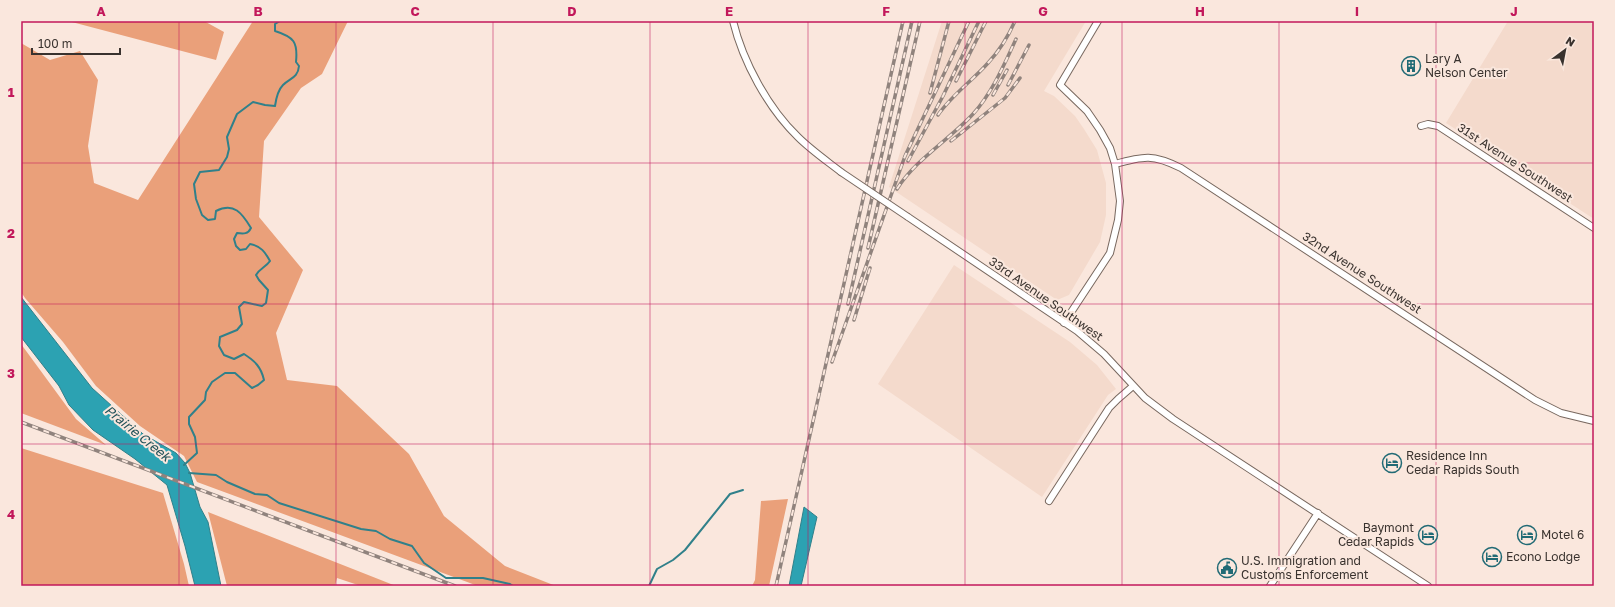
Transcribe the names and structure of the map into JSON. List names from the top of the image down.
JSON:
{
  "streets": {
    "street": ["31st Avenue Southwest", "32nd Avenue Southwest", "33rd Avenue Southwest"]
  },
  "water": ["Prairie Creek"],
  "places": {
    "building": ["Lary A Nelson Center"],
    "hotel": [
      "Residence Inn Cedar Rapids South",
      "Baymont Cedar Rapids",
      "Motel 6",
      "Econo Lodge"
    ],
    "public building": ["U.S. Immigration and Customs Enforcement"]
  },
  "scale_bar": "100 m",
  "north": "top right",
  "grid": {
    "columns": [
      "A",
      "B",
      "C",
      "D",
      "E",
      "F",
      "G",
      "H",
      "I",
      "J"
    ],
    "rows": [
      "1",
      "2",
      "3",
      "4"
    ]
  }
}
